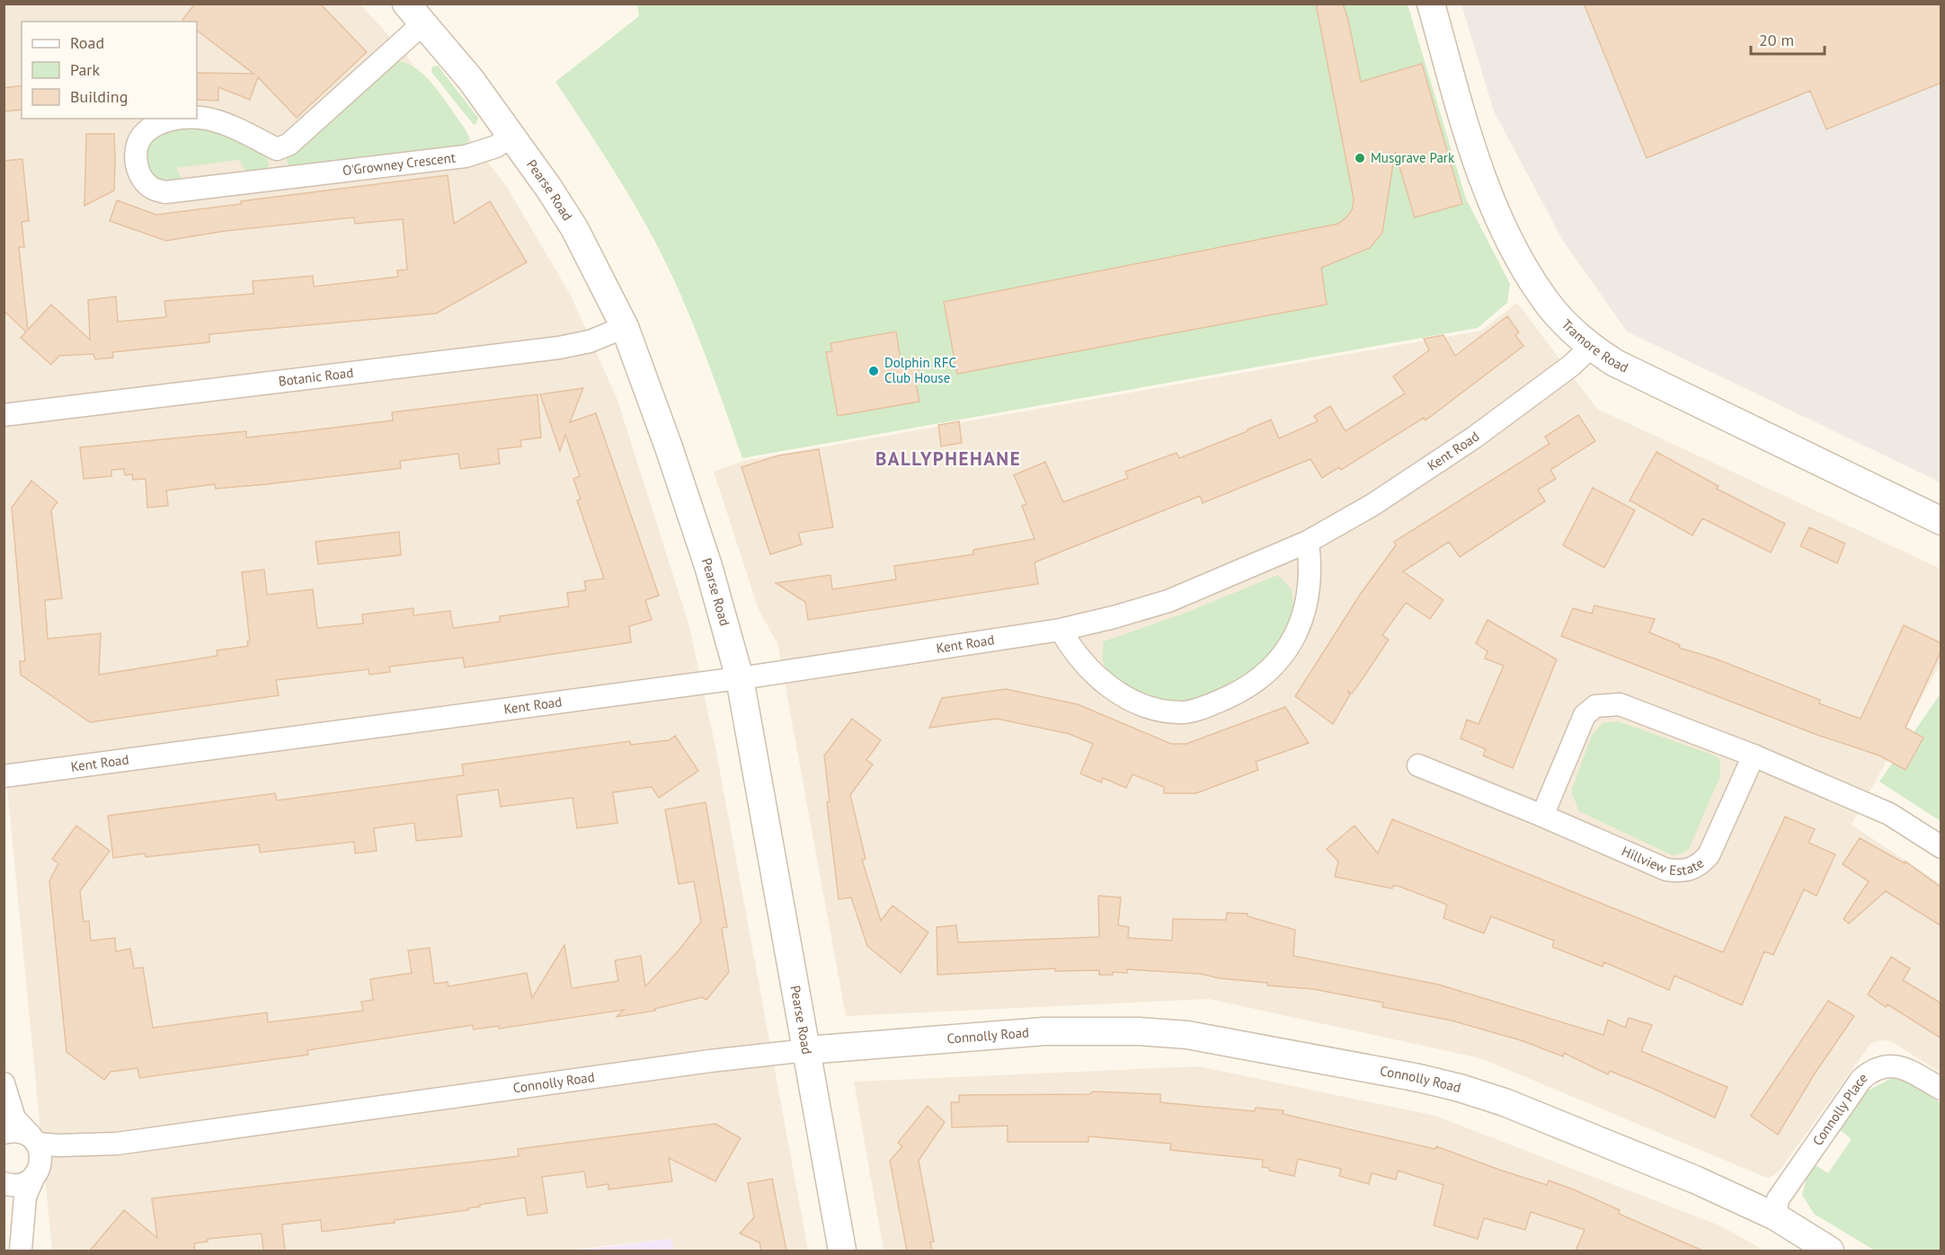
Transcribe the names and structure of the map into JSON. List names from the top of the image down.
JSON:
{
  "streets": {
    "street": [
      "O'Growney Crescent",
      "Pearse Road",
      "Tramore Road",
      "Botanic Road",
      "Kent Road",
      "Hillview Estate",
      "Connolly Road",
      "Connolly Place"
    ]
  },
  "crossings": [
    ["O'Growney Crescent", "Pearse Road"],
    ["Pearse Road", "Botanic Road"],
    ["Pearse Road", "Kent Road"],
    ["Pearse Road", "Connolly Road"],
    ["Tramore Road", "Kent Road"],
    ["Connolly Road", "Connolly Place"]
  ],
  "districts": ["BALLYPHEHANE"],
  "places": ["Musgrave Park", "Dolphin RFC Club House"],
  "legend": ["Road", "Park", "Building"],
  "scale_bar": "20 m"
}
